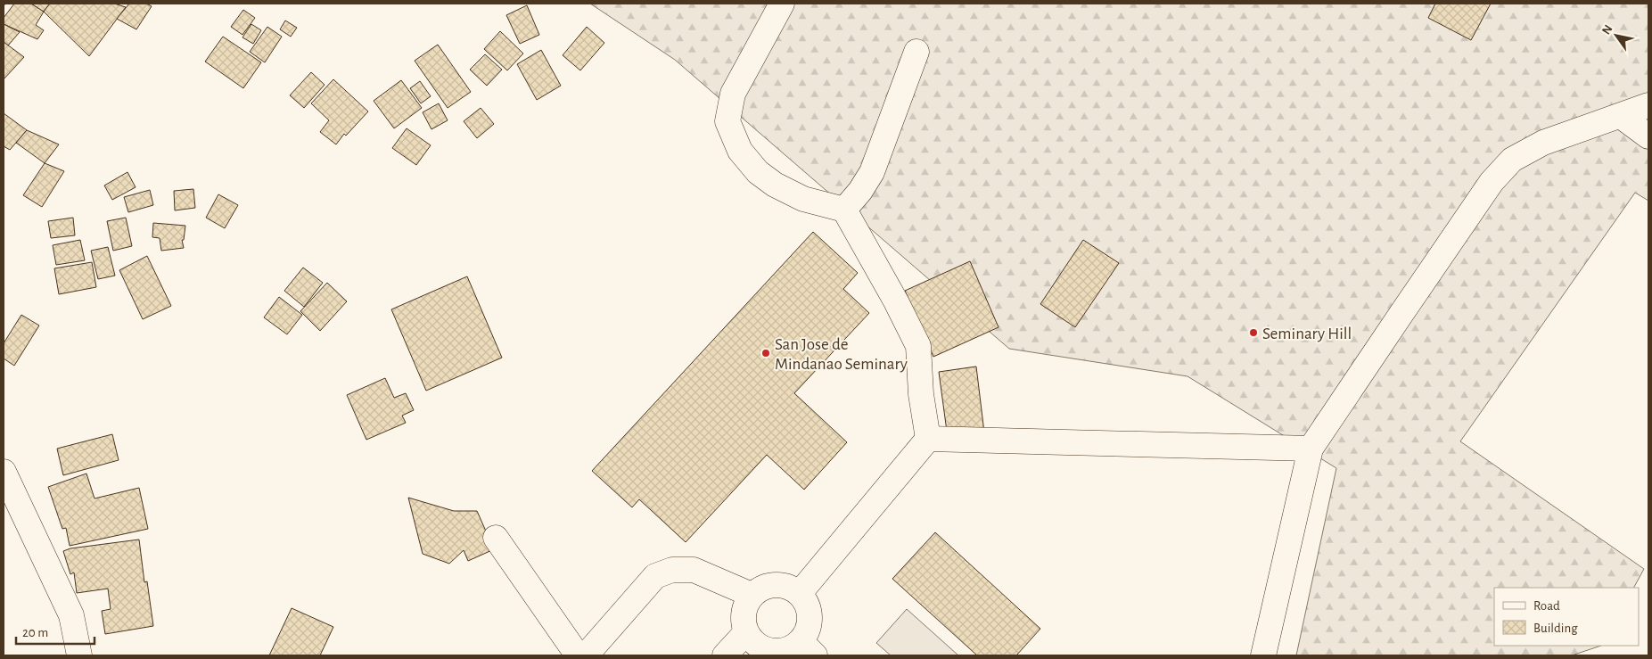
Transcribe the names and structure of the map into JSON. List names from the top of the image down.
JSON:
{
  "places": ["Seminary Hill", "San Jose de Mindanao Seminary"],
  "legend": ["Road", "Building"],
  "scale_bar": "20 m",
  "north": "top left"
}
